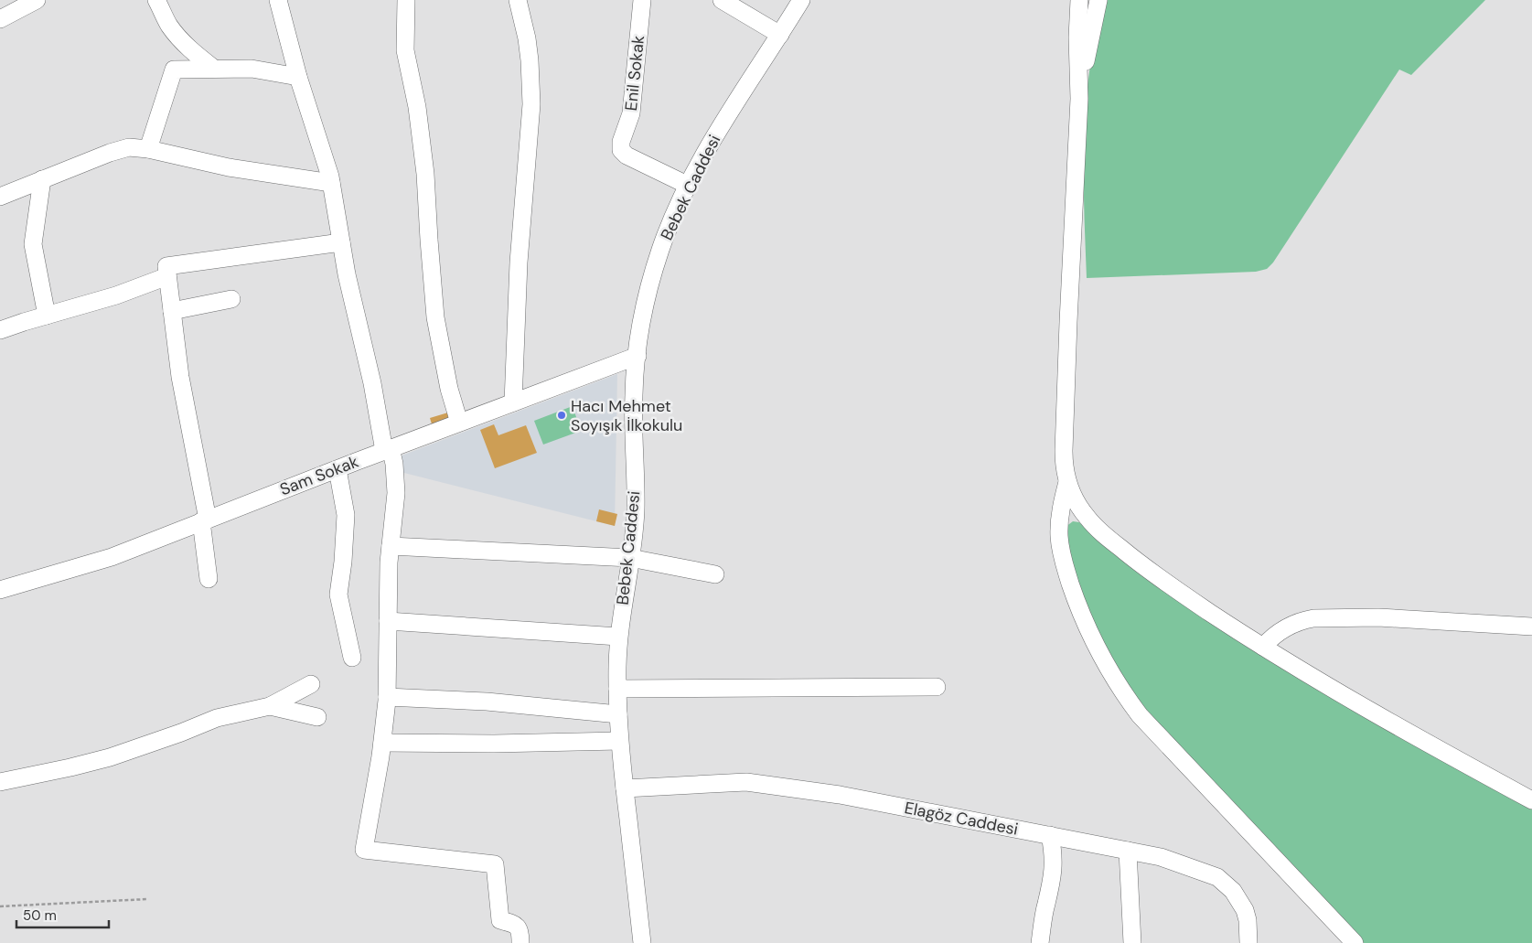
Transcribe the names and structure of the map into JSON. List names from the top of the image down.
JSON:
{
  "streets": {
    "street": [
      "Enil Sokak",
      "Bebek Caddesi",
      "Sam Sokak",
      "Elagöz Caddesi"
    ]
  },
  "crossings": [
    ["Enil Sokak", "Bebek Caddesi"],
    ["Bebek Caddesi", "Sam Sokak"],
    ["Bebek Caddesi", "Elagöz Caddesi"]
  ],
  "places": ["Hacı Mehmet Soyışık İlkokulu"],
  "scale_bar": "50 m"
}
